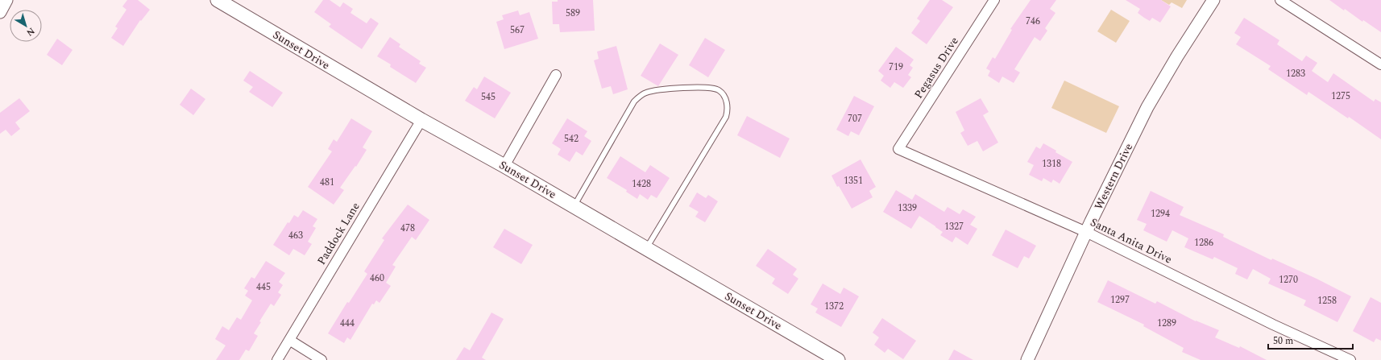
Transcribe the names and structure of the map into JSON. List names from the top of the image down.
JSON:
{
  "streets": {
    "main road": ["Sunset Drive"],
    "street": [
      "Pegasus Drive",
      "Western Drive",
      "Paddock Lane",
      "Santa Anita Drive"
    ]
  },
  "crossings": [
    ["Sunset Drive", "Paddock Lane"],
    ["Pegasus Drive", "Santa Anita Drive"],
    ["Western Drive", "Santa Anita Drive"]
  ],
  "house_numbers": [
    "589",
    "746",
    "567",
    "719",
    "1283",
    "1275",
    "545",
    "707",
    "542",
    "1318",
    "1351",
    "481",
    "1428",
    "1339",
    "1294",
    "1327",
    "478",
    "463",
    "1286",
    "460",
    "1270",
    "445",
    "1297",
    "1258",
    "1372",
    "444",
    "1289"
  ],
  "scale_bar": "50 m",
  "north": "bottom right"
}
